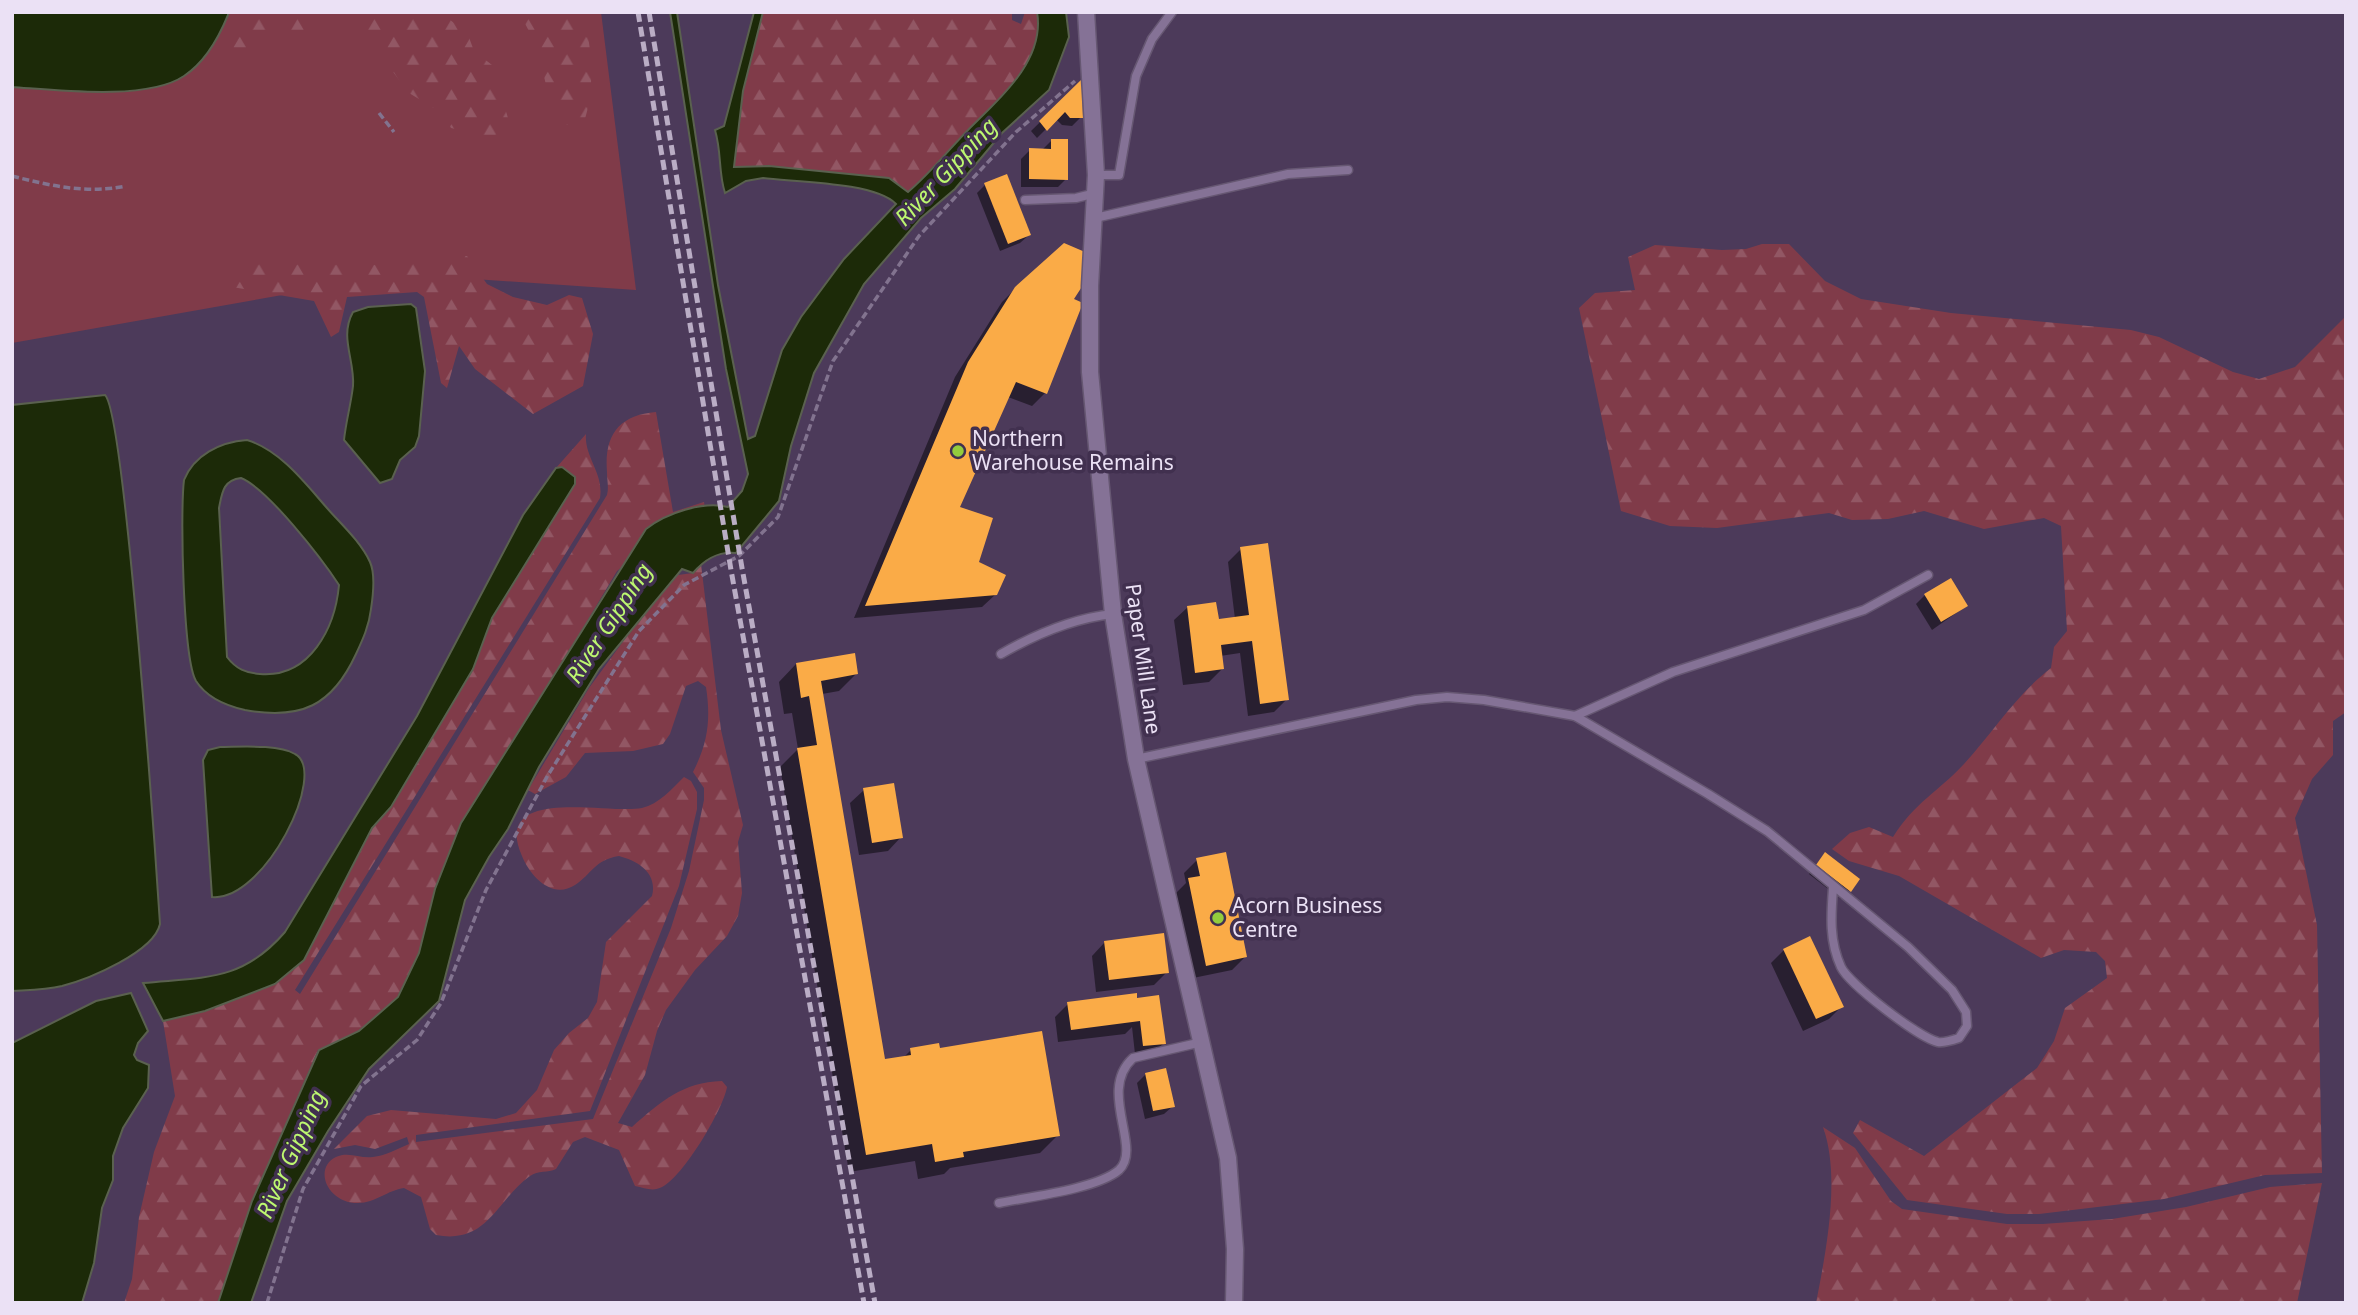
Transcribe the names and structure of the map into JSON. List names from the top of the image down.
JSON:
{
  "streets": {
    "street": ["Paper Mill Lane"]
  },
  "water": ["River Gipping"],
  "places": ["Northern Warehouse Remains", "Acorn Business Centre"]
}
